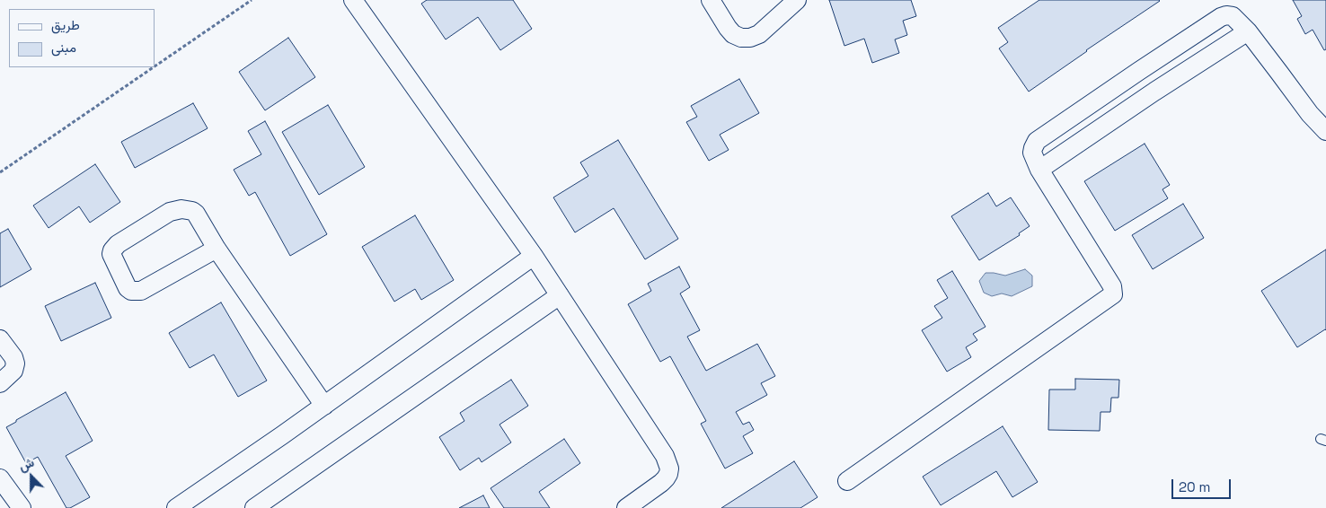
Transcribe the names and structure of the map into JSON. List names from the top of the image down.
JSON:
{
  "legend": ["طريق", "مبنى"],
  "scale_bar": "20 m",
  "north": "top"
}
